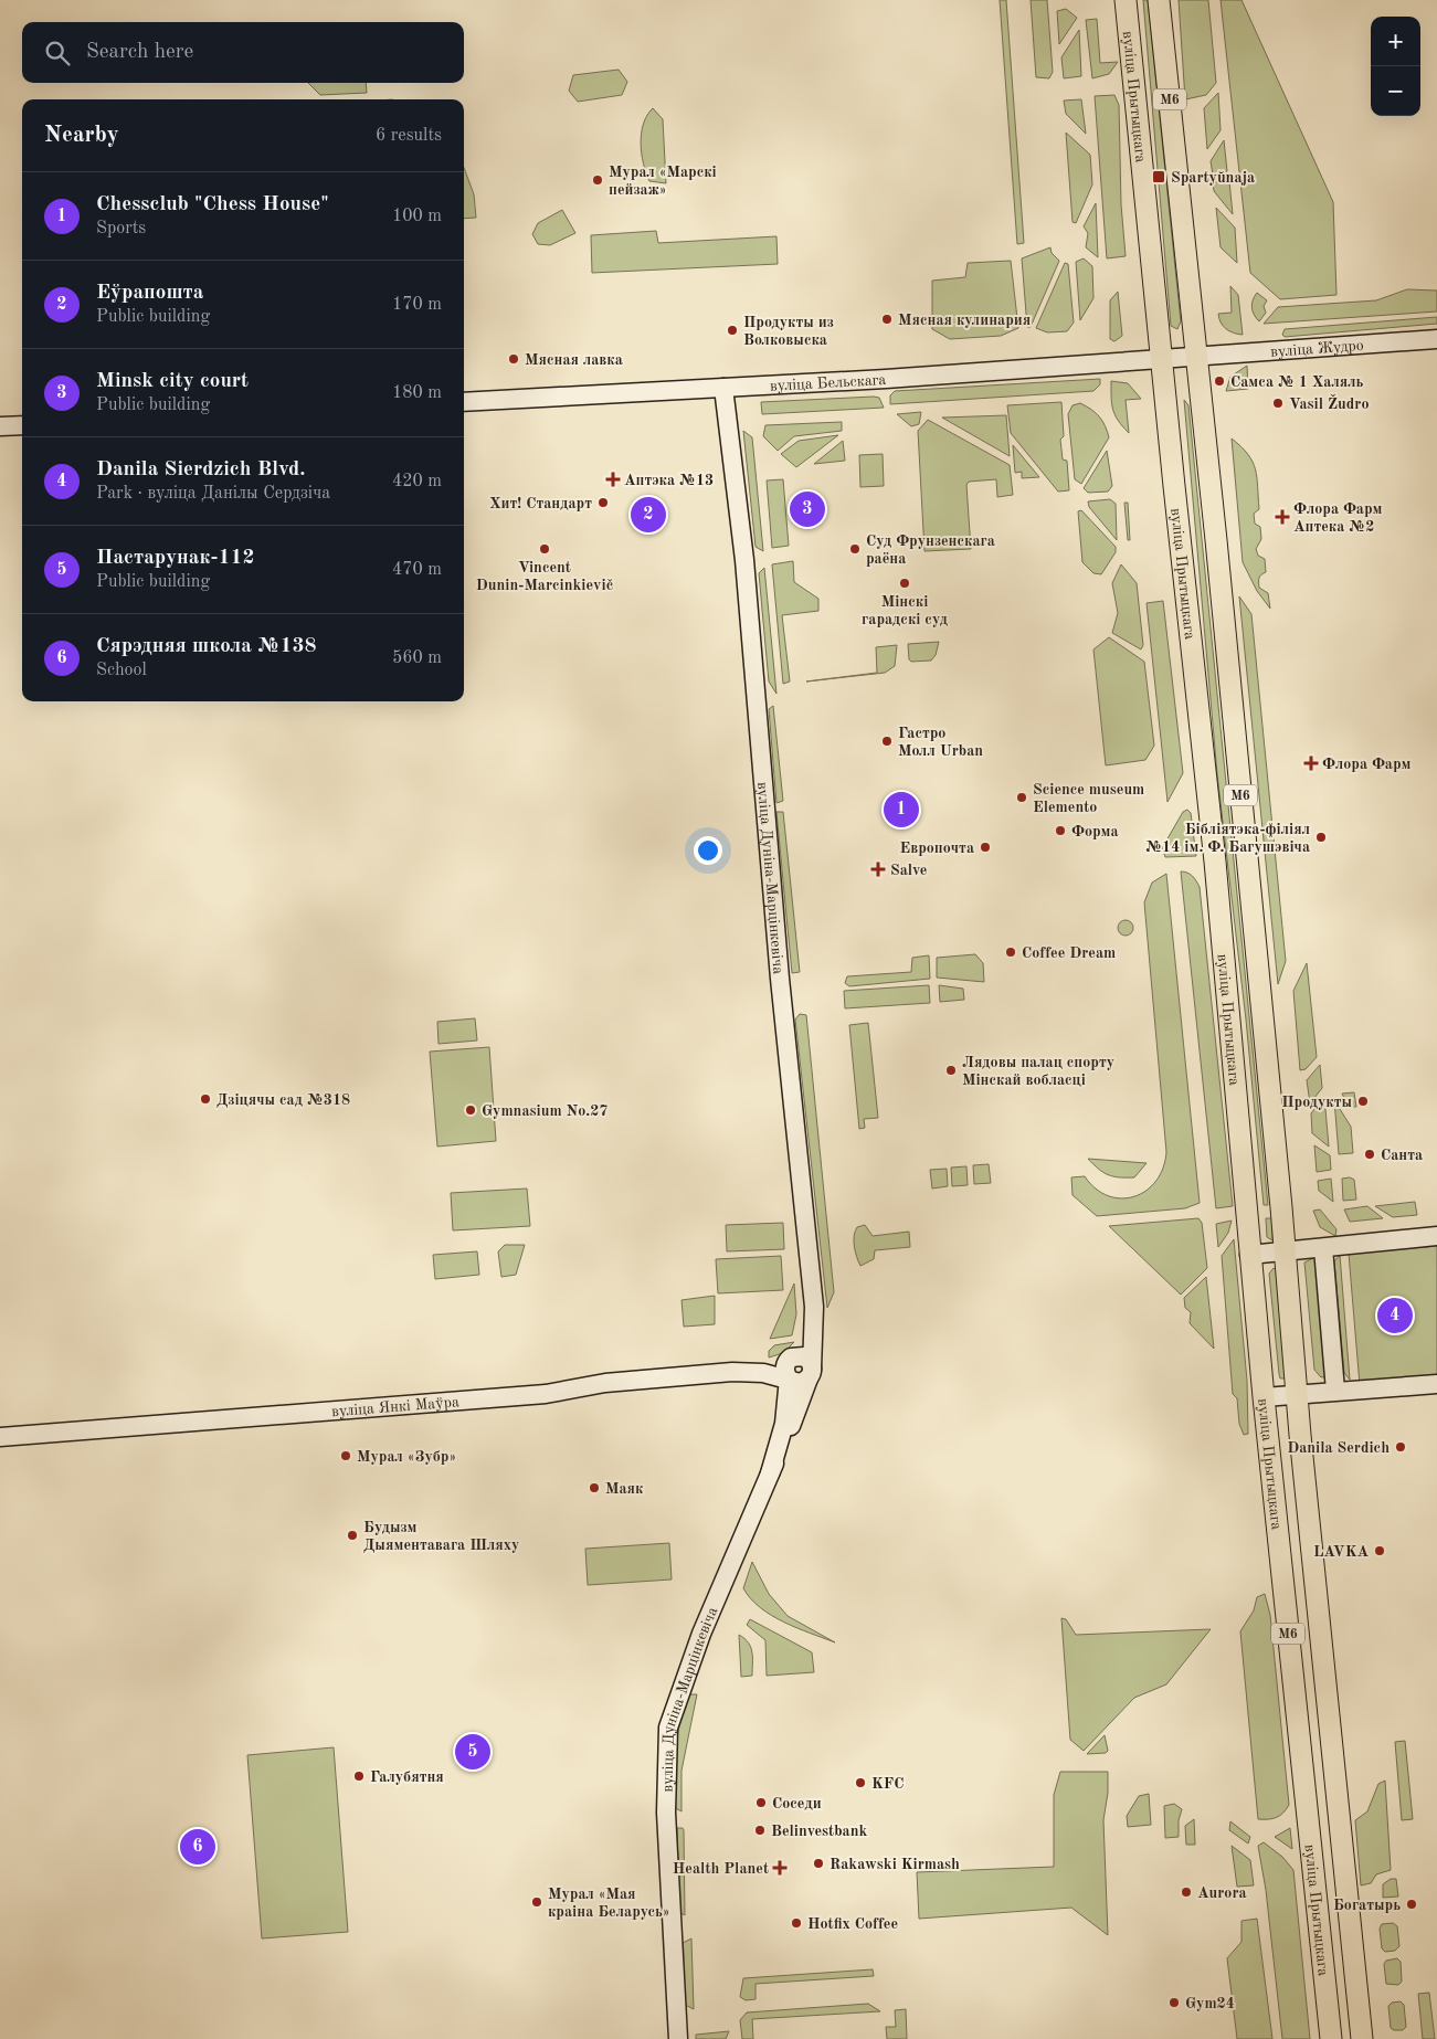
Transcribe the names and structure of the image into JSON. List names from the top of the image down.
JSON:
{
  "streets": {
    "main road": ["вуліца Прытыцкага", "М6"],
    "street": [
      "вуліца Жудро",
      "вуліца Бельскага",
      "вуліца Дуніна-Марцінкевіча",
      "вуліца Янкі Маўра"
    ]
  },
  "crossings": [
    ["вуліца Прытыцкага", "вуліца Жудро"],
    ["вуліца Прытыцкага", "вуліца Бельскага"],
    ["вуліца Жудро", "вуліца Бельскага"],
    ["вуліца Бельскага", "вуліца Дуніна-Марцінкевіча"],
    ["вуліца Дуніна-Марцінкевіча", "вуліца Янкі Маўра"]
  ],
  "places": {
    "transit": ["Spartyŭnaja"],
    "other": [
      "Мурал «Марскі пейзаж»",
      "Мясная кулинария",
      "Продукты из Волковыска",
      "Мясная лавка",
      "Самса № 1 Халяль",
      "Vasil Žudro",
      "Хит! Стандарт",
      "Vincent Dunin-Marcinkievič",
      "Суд Фрунзенскага раёна",
      "Мінскі гарадскі суд",
      "Гастро Молл Urban",
      "Science museum Elemento",
      "Форма",
      "Бібліятэка-філіял №14 ім. Ф. Багушэвіча",
      "Европочта",
      "Coffee Dream",
      "Лядовы палац спорту Мінскай вобласці",
      "Дзіцячы сад №318",
      "Продукты",
      "Gymnasium No.27",
      "Санта",
      "Danila Serdich",
      "Мурал «Зубр»",
      "Маяк",
      "Будызм Дыяментавага Шляху",
      "LAVKA",
      "Галубятня",
      "KFC",
      "Соседи",
      "Belinvestbank",
      "Rakawski Kirmash",
      "Aurora",
      "Мурал «Мая краіна Беларусь»",
      "Богатырь",
      "Hotfix Coffee",
      "Gym24"
    ],
    "health": [
      "Аптэка №13",
      "Флора Фарм Аптека №2",
      "Флора Фарм",
      "Salve",
      "Health Planet"
    ]
  },
  "page": {
    "map_buttons": ["+", "−"],
    "search": "Search here",
    "heading": ["Nearby", "6 results"],
    "list": [
      {
        "mark": "1",
        "name": "Chessclub \"Chess House\"",
        "note": "Sports",
        "value": "100 m"
      },
      {
        "mark": "2",
        "name": "Еўрапошта",
        "note": "Public building",
        "value": "170 m"
      },
      {
        "mark": "3",
        "name": "Minsk city court",
        "note": "Public building",
        "value": "180 m"
      },
      {
        "mark": "4",
        "name": "Danila Sierdzich Blvd.",
        "note": "Park · вуліца Данілы Сердзіча",
        "value": "420 m"
      },
      {
        "mark": "5",
        "name": "Пастарунак-112",
        "note": "Public building",
        "value": "470 m"
      },
      {
        "mark": "6",
        "name": "Сярэдняя школа №138",
        "note": "School",
        "value": "560 m"
      }
    ],
    "pins": [
      "3",
      "2",
      "1",
      "4",
      "5",
      "6"
    ]
  }
}
